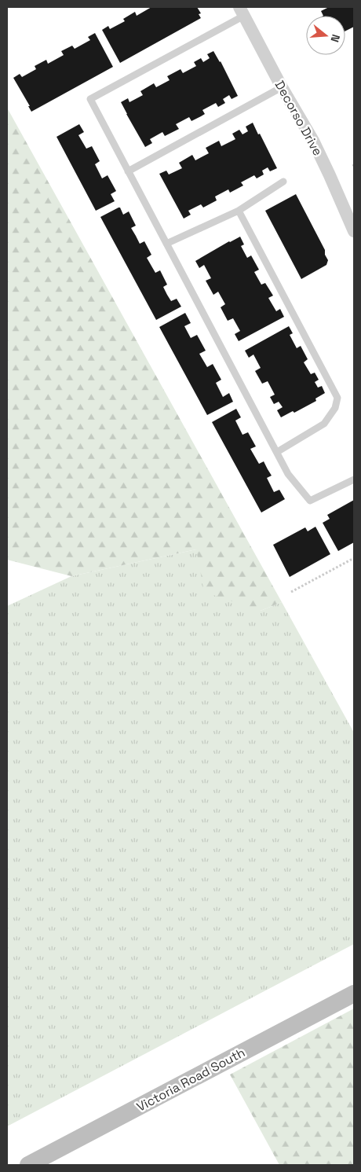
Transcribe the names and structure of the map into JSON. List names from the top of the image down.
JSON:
{
  "streets": {
    "main road": ["Victoria Road South"],
    "street": ["Decorso Drive"]
  },
  "north": "right"
}
